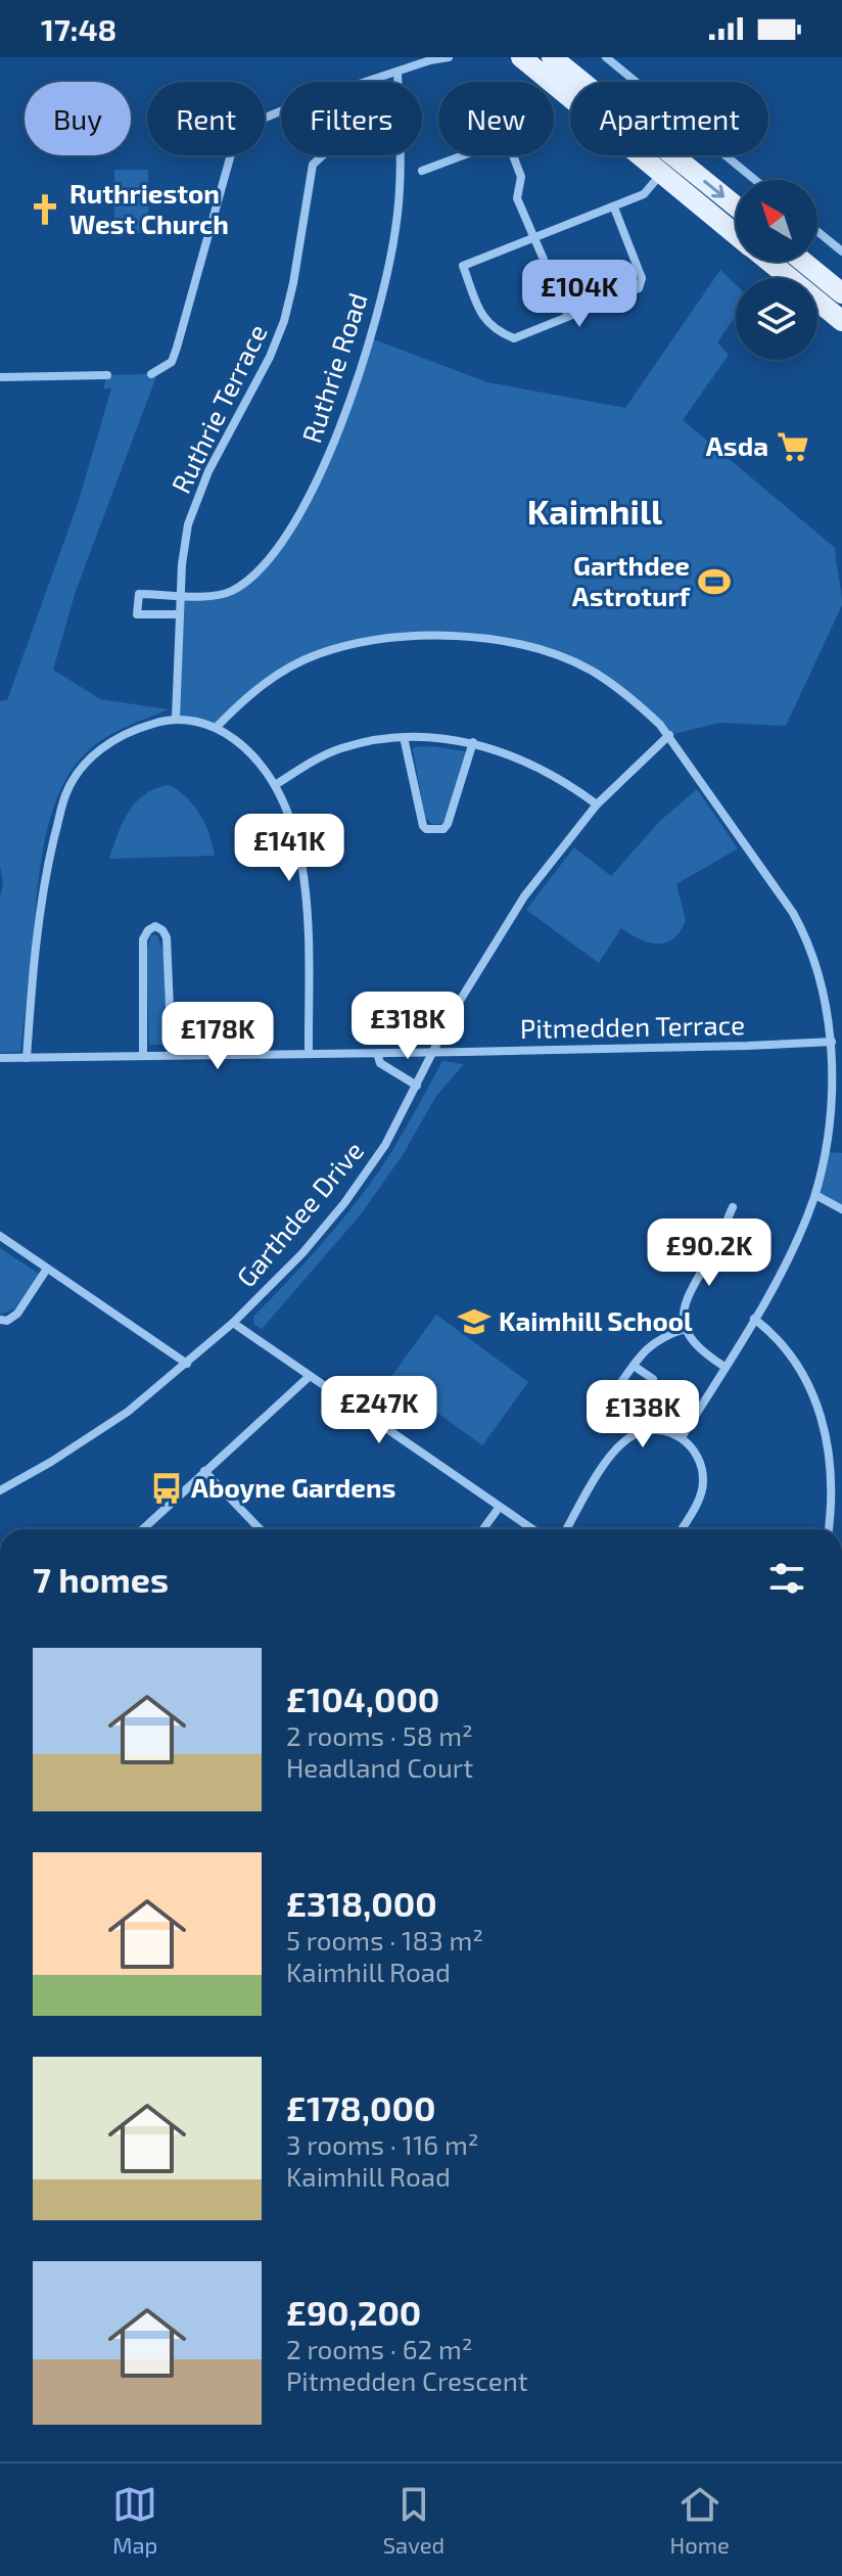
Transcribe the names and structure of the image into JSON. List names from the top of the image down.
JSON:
{
  "streets": {
    "street": [
      "Ruthrie Road",
      "Ruthrie Terrace",
      "Pitmedden Terrace",
      "Garthdee Drive"
    ]
  },
  "crossings": [
    ["Ruthrie Road", "Ruthrie Terrace"],
    ["Pitmedden Terrace", "Garthdee Drive"]
  ],
  "districts": ["Kaimhill"],
  "places": {
    "church": ["Ruthrieston West Church"],
    "supermarket": ["Asda"],
    "sports": ["Garthdee Astroturf"],
    "school or university": ["Kaimhill School"],
    "bus stop": ["Aboyne Gardens"]
  },
  "north": "top left",
  "page": {
    "status": "17:48",
    "chip": [
      "Buy",
      "Rent",
      "Filters",
      "New",
      "Apartment"
    ],
    "price": [
      "£104K",
      "£141K",
      "£318K",
      "£178K",
      "£90.2K",
      "£247K",
      "£138K"
    ],
    "heading": "7 homes",
    "list": [
      {
        "name": "£104,000",
        "note": "2 rooms · 58 m² · Headland Court"
      },
      {
        "name": "£318,000",
        "note": "5 rooms · 183 m² · Kaimhill Road"
      },
      {
        "name": "£178,000",
        "note": "3 rooms · 116 m² · Kaimhill Road"
      },
      {
        "name": "£90,200",
        "note": "2 rooms · 62 m² · Pitmedden Crescent"
      }
    ],
    "tabs": ["Map", "Saved", "Home"]
  }
}
